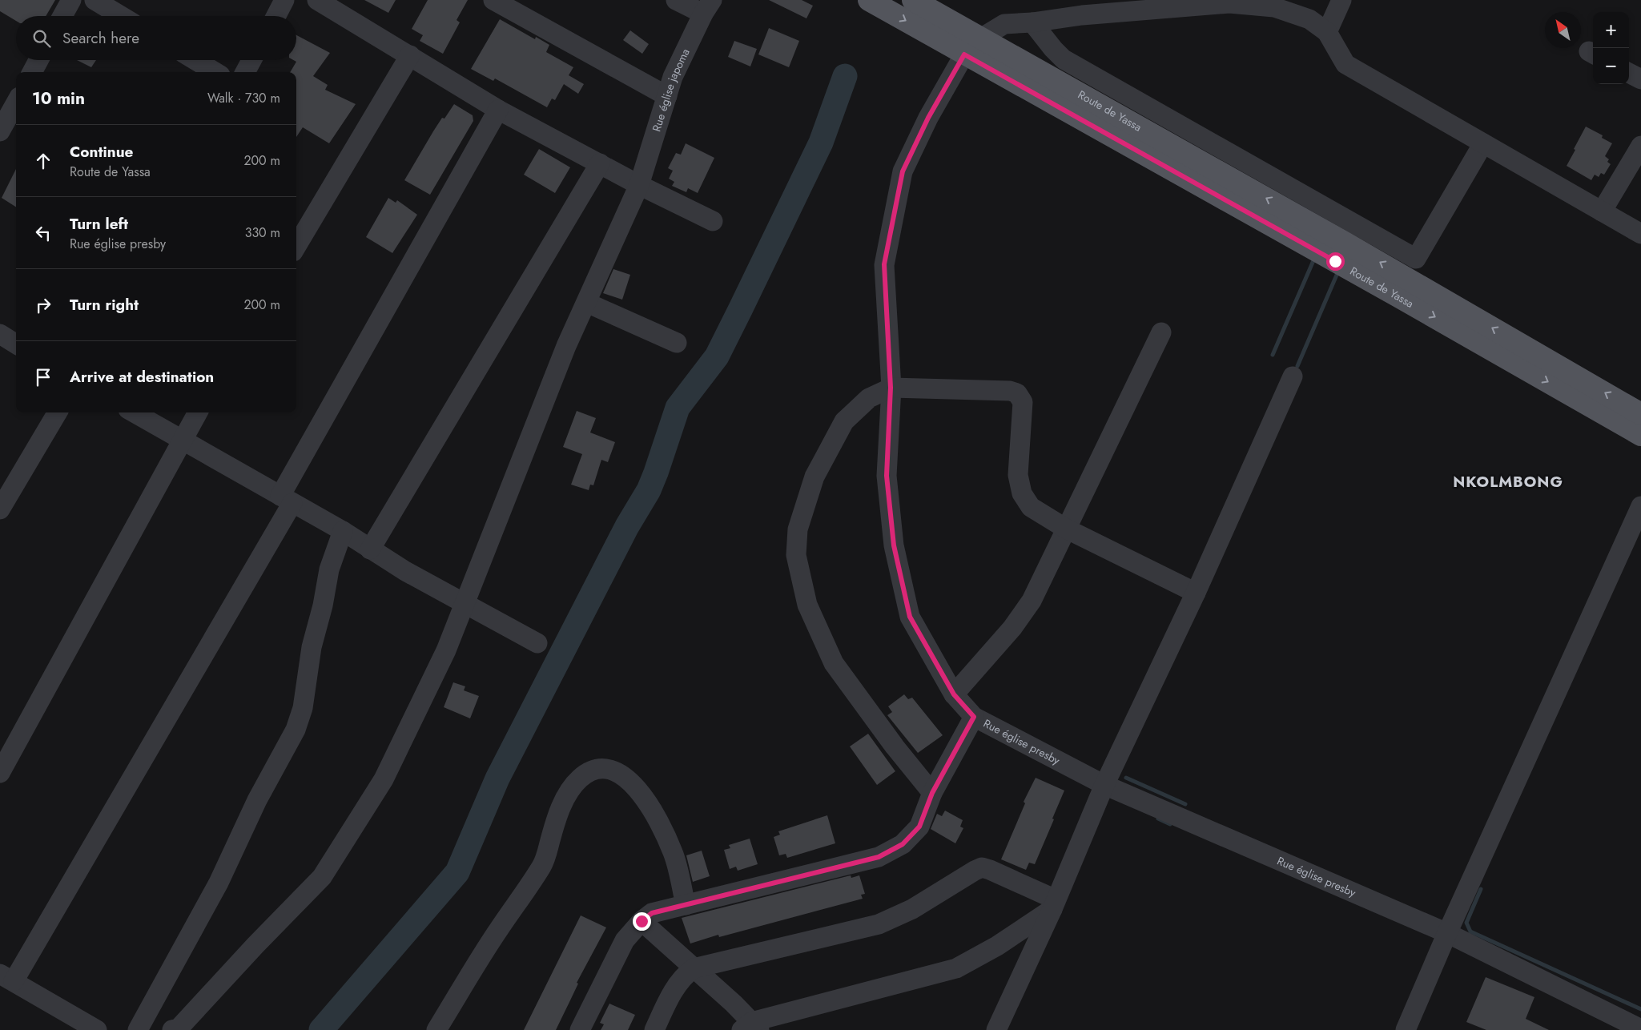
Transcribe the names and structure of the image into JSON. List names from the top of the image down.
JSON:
{
  "streets": {
    "main road": ["Route de Yassa"],
    "street": ["Rue église japoma", "Rue église presby"]
  },
  "crossings": [
    ["Route de Yassa", "Rue église presby"]
  ],
  "districts": ["NKOLMBONG"],
  "north": "top left",
  "page": {
    "map_buttons": ["+", "−"],
    "search": "Search here",
    "heading": ["10 min", "Walk · 730 m"],
    "list": [
      ["Continue", "Route de Yassa", "200 m"],
      ["Turn left", "Rue église presby", "330 m"],
      ["Turn right", "200 m"],
      "Arrive at destination"
    ]
  }
}
